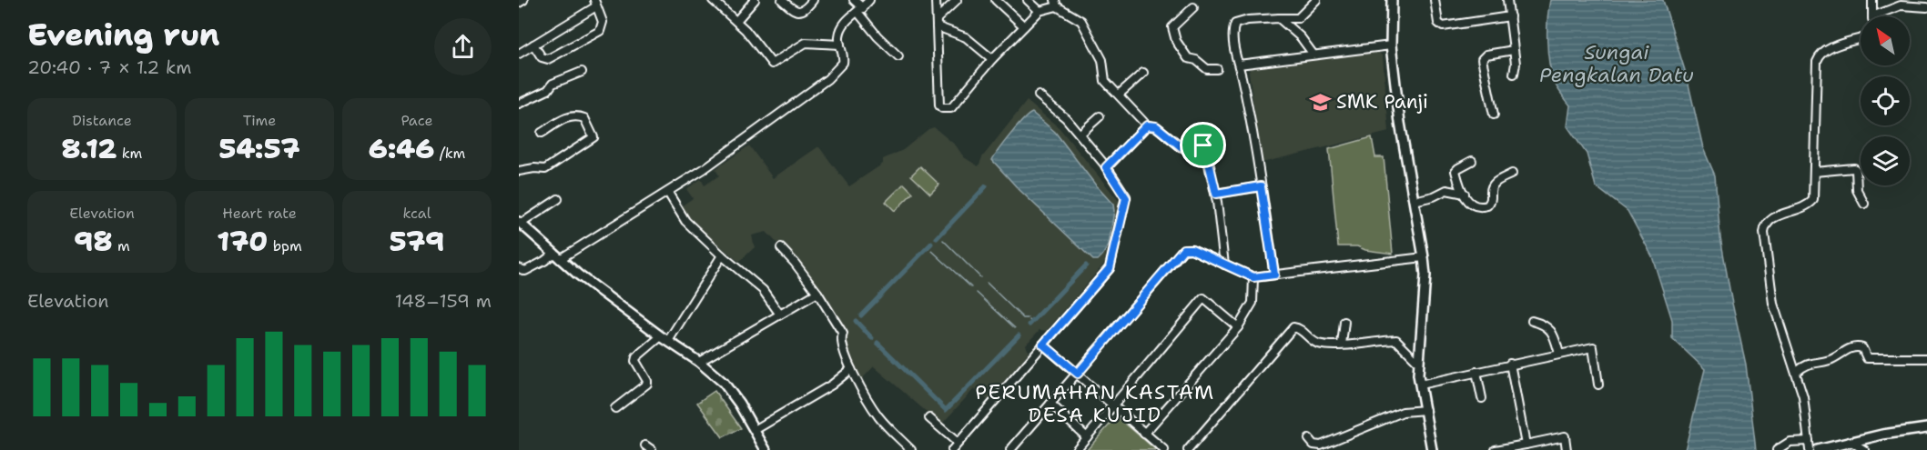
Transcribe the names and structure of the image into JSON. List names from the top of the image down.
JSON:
{
  "districts": ["PERUMAHAN KASTAM DESA KUJID"],
  "water": ["Sungai Pengkalan Datu"],
  "places": {
    "school or university": ["SMK Panji"]
  },
  "north": "top left",
  "page": {
    "heading": ["Evening run", "20:40 · 7 × 1.2 km"],
    "stats": [
      ["Distance", "8.12 km"],
      ["Time", "54:57"],
      ["Pace", "6:46 /km"],
      ["Elevation", "98 m"],
      ["Heart rate", "170 bpm"],
      ["kcal", "579"]
    ],
    "chart": ["Elevation", "148–159 m"]
  }
}
